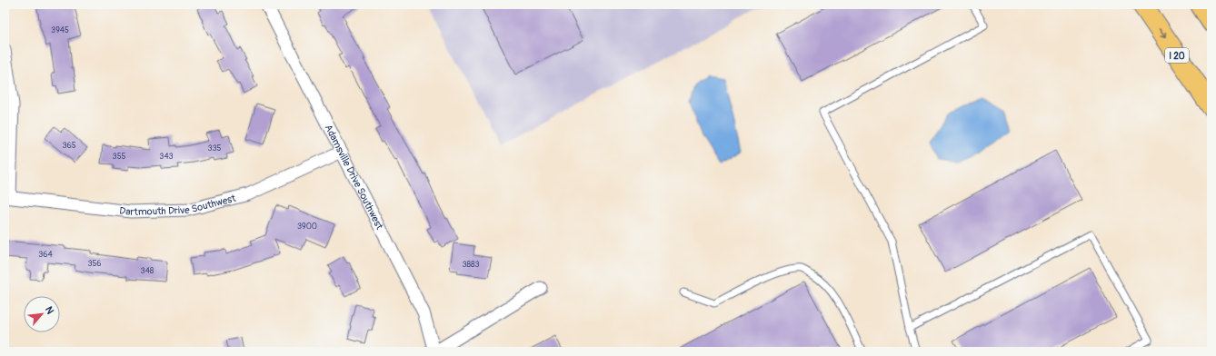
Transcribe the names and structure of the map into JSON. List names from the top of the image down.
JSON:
{
  "streets": {
    "highway": ["I 20"],
    "street": ["Adamsville Drive Southwest", "Dartmouth Drive Southwest"]
  },
  "crossings": [
    ["Adamsville Drive Southwest", "Dartmouth Drive Southwest"]
  ],
  "house_numbers": [
    "3945",
    "365",
    "335",
    "355",
    "343",
    "3900",
    "364",
    "356",
    "3883",
    "348"
  ],
  "north": "top right"
}
